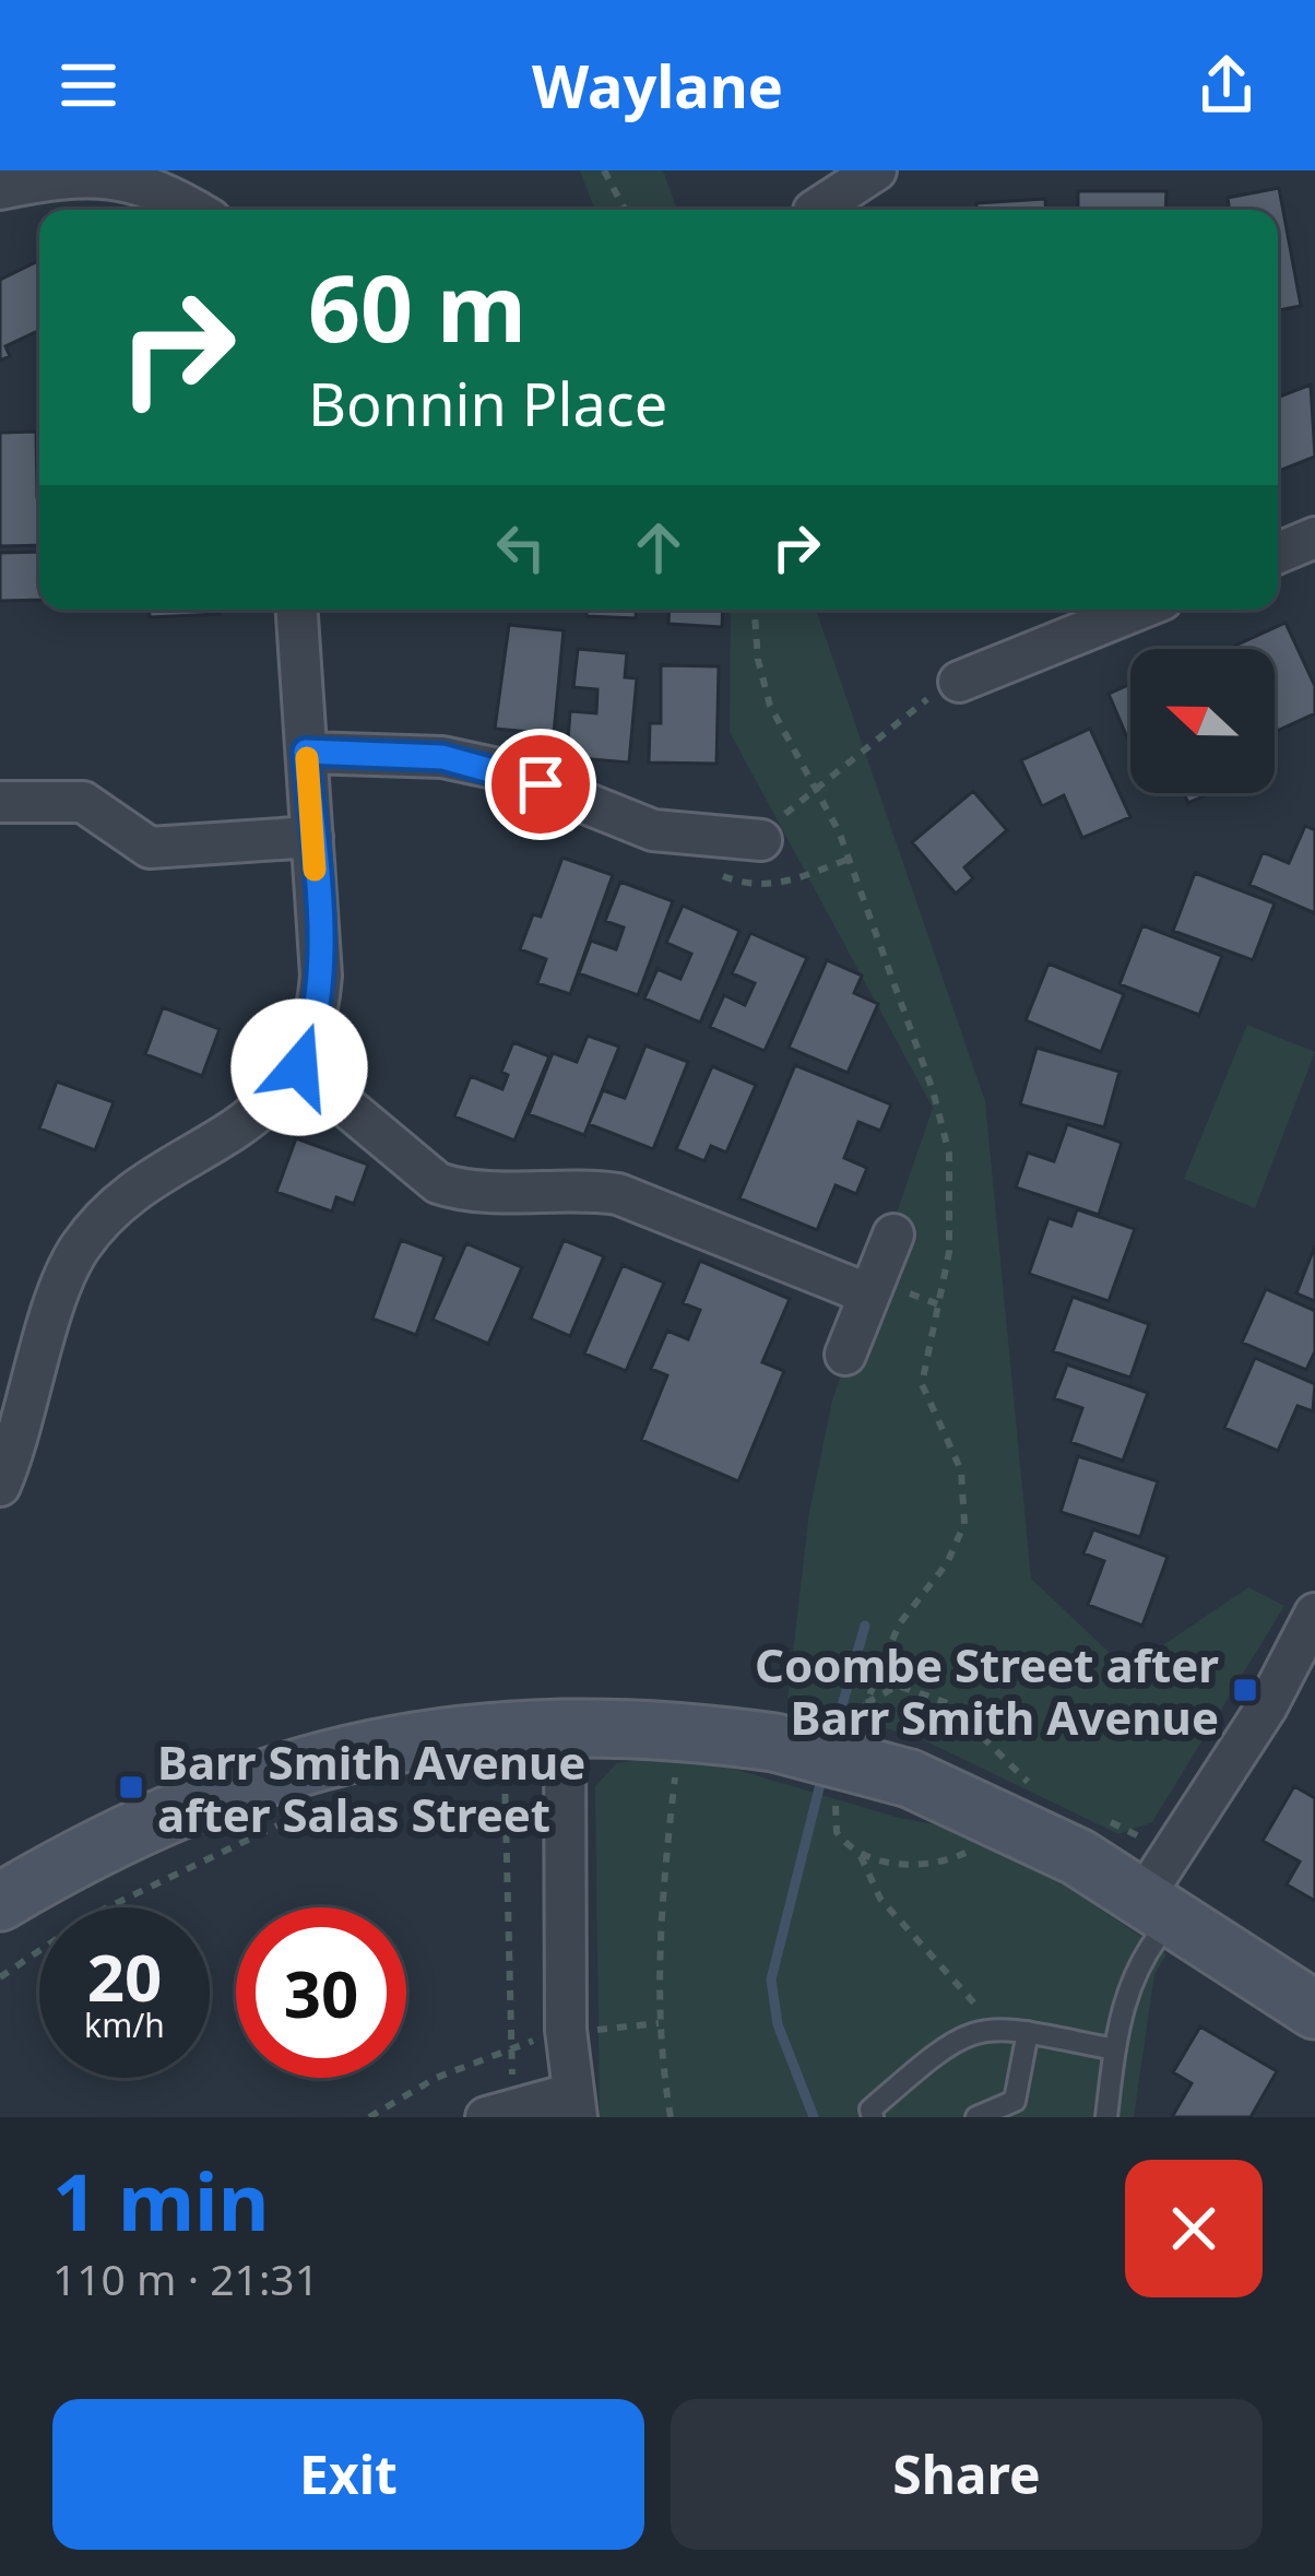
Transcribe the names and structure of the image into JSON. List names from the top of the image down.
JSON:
{
  "places": {
    "transit": ["Coombe Street after Barr Smith Avenue", "Barr Smith Avenue after Salas Street"]
  },
  "north": "left",
  "page": {
    "header": "Waylane",
    "turn": ["60 m", "Bonnin Place"],
    "speed": "20 km/h",
    "limit": "30",
    "heading": ["1 min", "110 m · 21:31"],
    "buttons": ["Exit", "Share"]
  }
}
